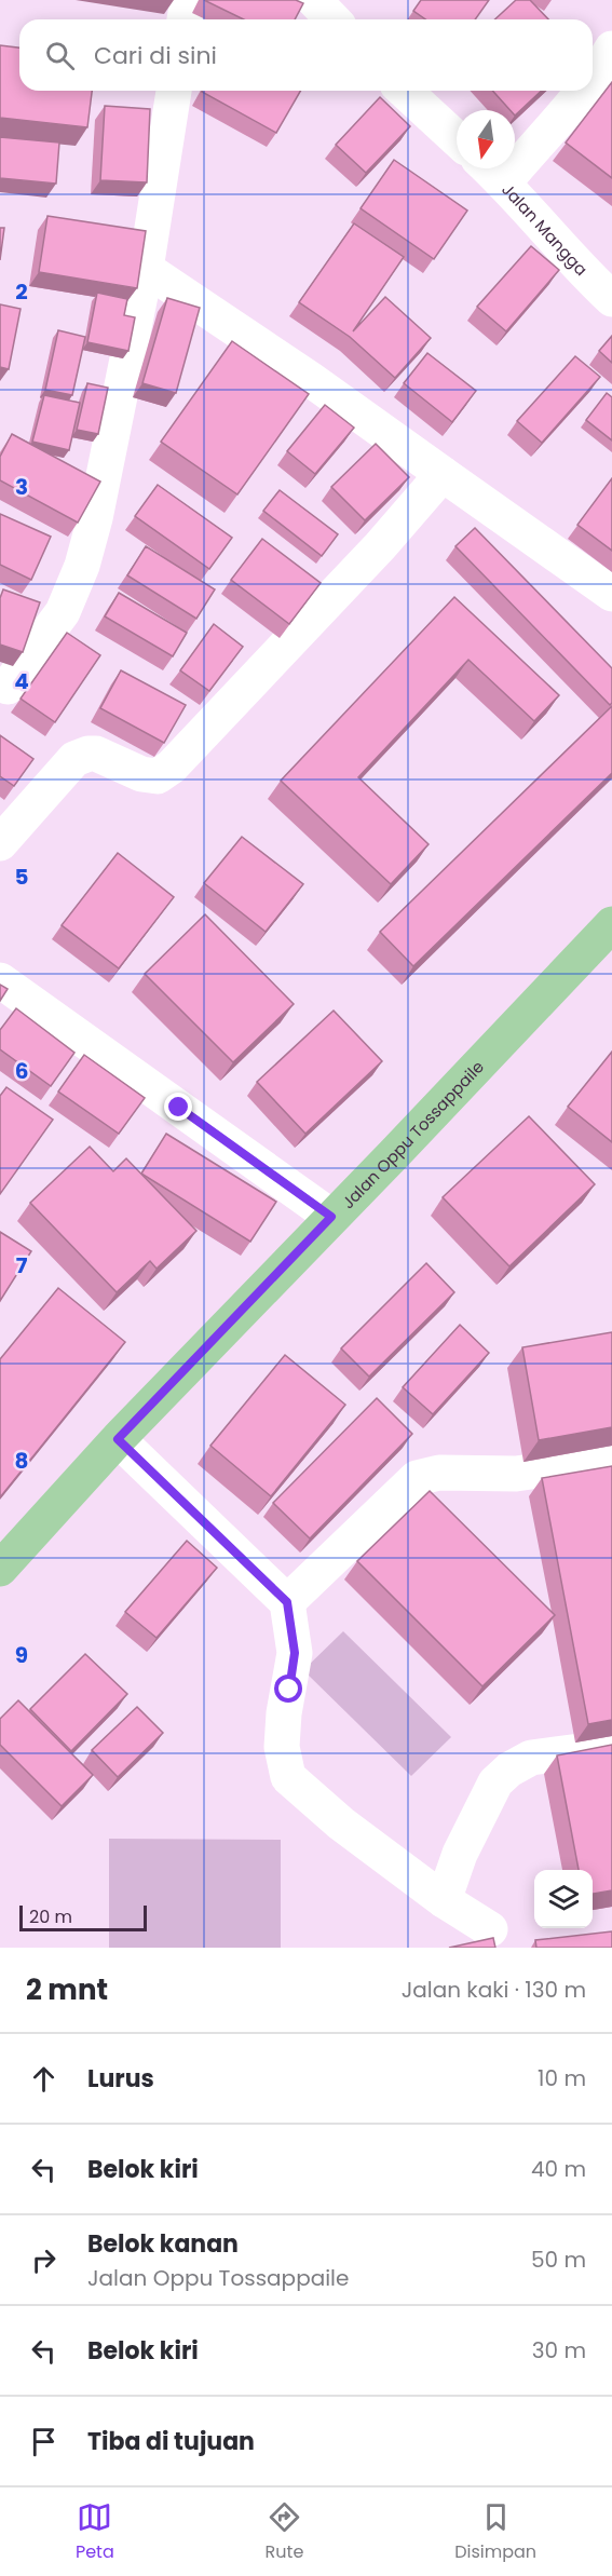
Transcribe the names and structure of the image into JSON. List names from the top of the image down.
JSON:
{
  "streets": {
    "main road": ["Jalan Oppu Tossappaile"],
    "street": ["Jalan Mangga"]
  },
  "scale_bar": "20 m",
  "north": "bottom",
  "page": {
    "search": "Cari di sini",
    "scale": "20 m",
    "heading": ["2 mnt", "Jalan kaki · 130 m"],
    "list": [
      ["Lurus", "10 m"],
      ["Belok kiri", "40 m"],
      ["Belok kanan", "Jalan Oppu Tossappaile", "50 m"],
      ["Belok kiri", "30 m"],
      "Tiba di tujuan"
    ],
    "nav": ["Peta", "Rute", "Disimpan"]
  },
  "grid": {
    "rows": [
      "2",
      "3",
      "4",
      "5",
      "6",
      "7",
      "8",
      "9"
    ]
  }
}
